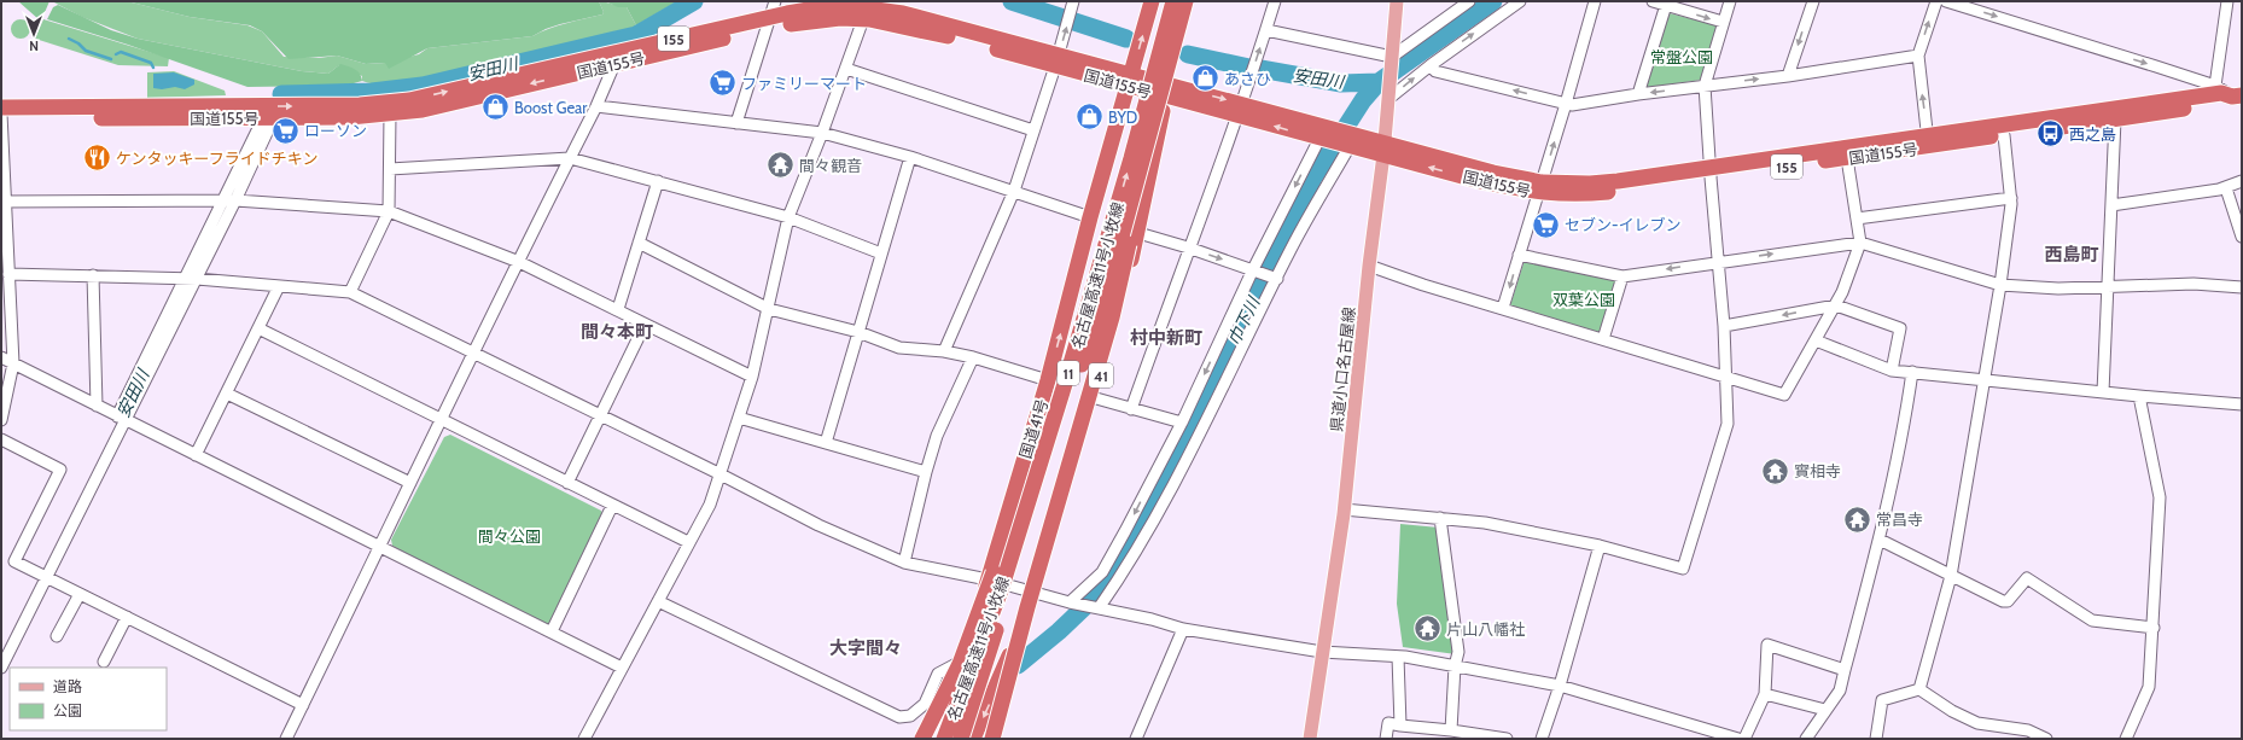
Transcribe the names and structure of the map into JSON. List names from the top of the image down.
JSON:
{
  "streets": {
    "highway": [
      "155",
      "国道155号",
      "名古屋高速11号小牧線",
      "11",
      "41",
      "国道41号"
    ],
    "main road": ["県道小口名古屋線"]
  },
  "crossings": [
    ["国道155号", "県道小口名古屋線"],
    ["国道155号", "41"],
    ["国道155号", "国道41号"]
  ],
  "districts": [
    "西島町",
    "間々本町",
    "村中新町",
    "大字間々"
  ],
  "water": ["安田川", "巾下川"],
  "parks": ["常盤公園", "双葉公園", "間々公園"],
  "places": {
    "shop": ["あさひ", "Boost Gear", "BYD"],
    "supermarket": ["ファミリーマート", "ローソン", "セブン-イレブン"],
    "bus stop": ["西之島"],
    "restaurant": ["ケンタッキーフライドチキン"],
    "temple": [
      "間々観音",
      "實相寺",
      "常昌寺",
      "片山八幡社"
    ]
  },
  "legend": ["道路", "公園"],
  "north": "bottom"
}
